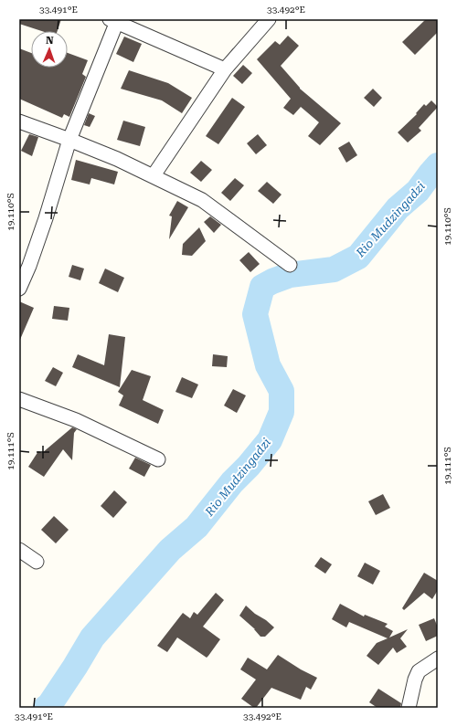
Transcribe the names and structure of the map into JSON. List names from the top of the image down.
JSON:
{
  "water": ["Rio Mudzingadzi"],
  "north": "top",
  "coordinates": [
    "33.491°E",
    "33.492°E",
    "19.110°S",
    "19.111°S"
  ]
}
